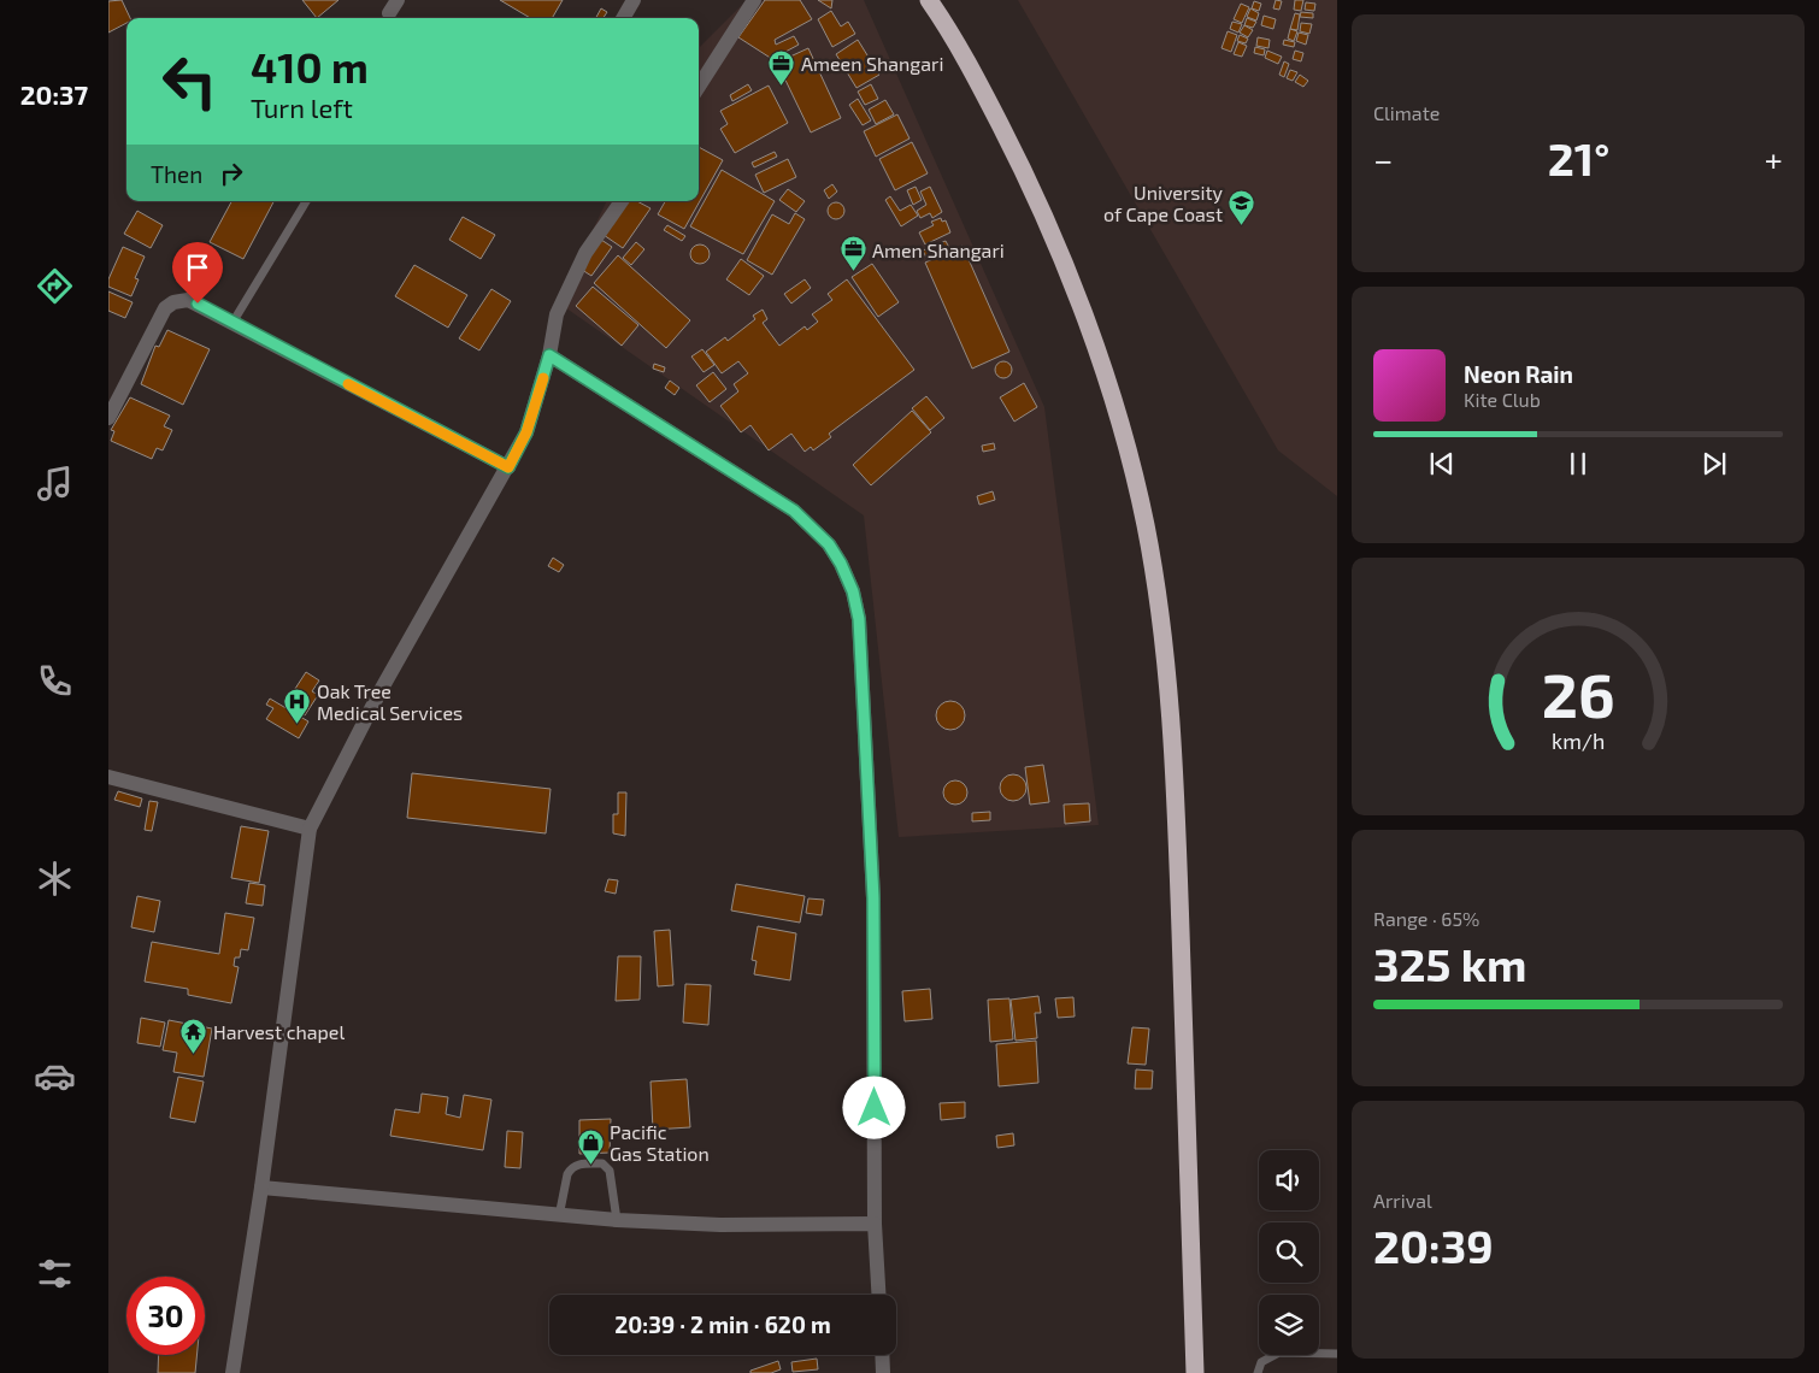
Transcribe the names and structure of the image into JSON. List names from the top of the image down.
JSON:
{
  "places": {
    "office": ["Ameen Shangari", "Amen Shangari"],
    "school or university": ["University of Cape Coast"],
    "hospital": ["Oak Tree Medical Services"],
    "temple": ["Harvest chapel"],
    "shop": ["Pacific Gas Station"]
  },
  "page": {
    "tabs": "20:37",
    "tile": [
      "Climate",
      ["Range · 65%", "325 km"],
      ["Arrival", "20:39"]
    ],
    "turn": ["410 m", "Turn left"],
    "heat": ["−", "21°", "+"],
    "then": "Then",
    "song": ["Neon Rain", "Kite Club"],
    "limit": "30",
    "trip": "20:39 · 2 min · 620 m",
    "gauge": ["26", "km/h"]
  }
}
